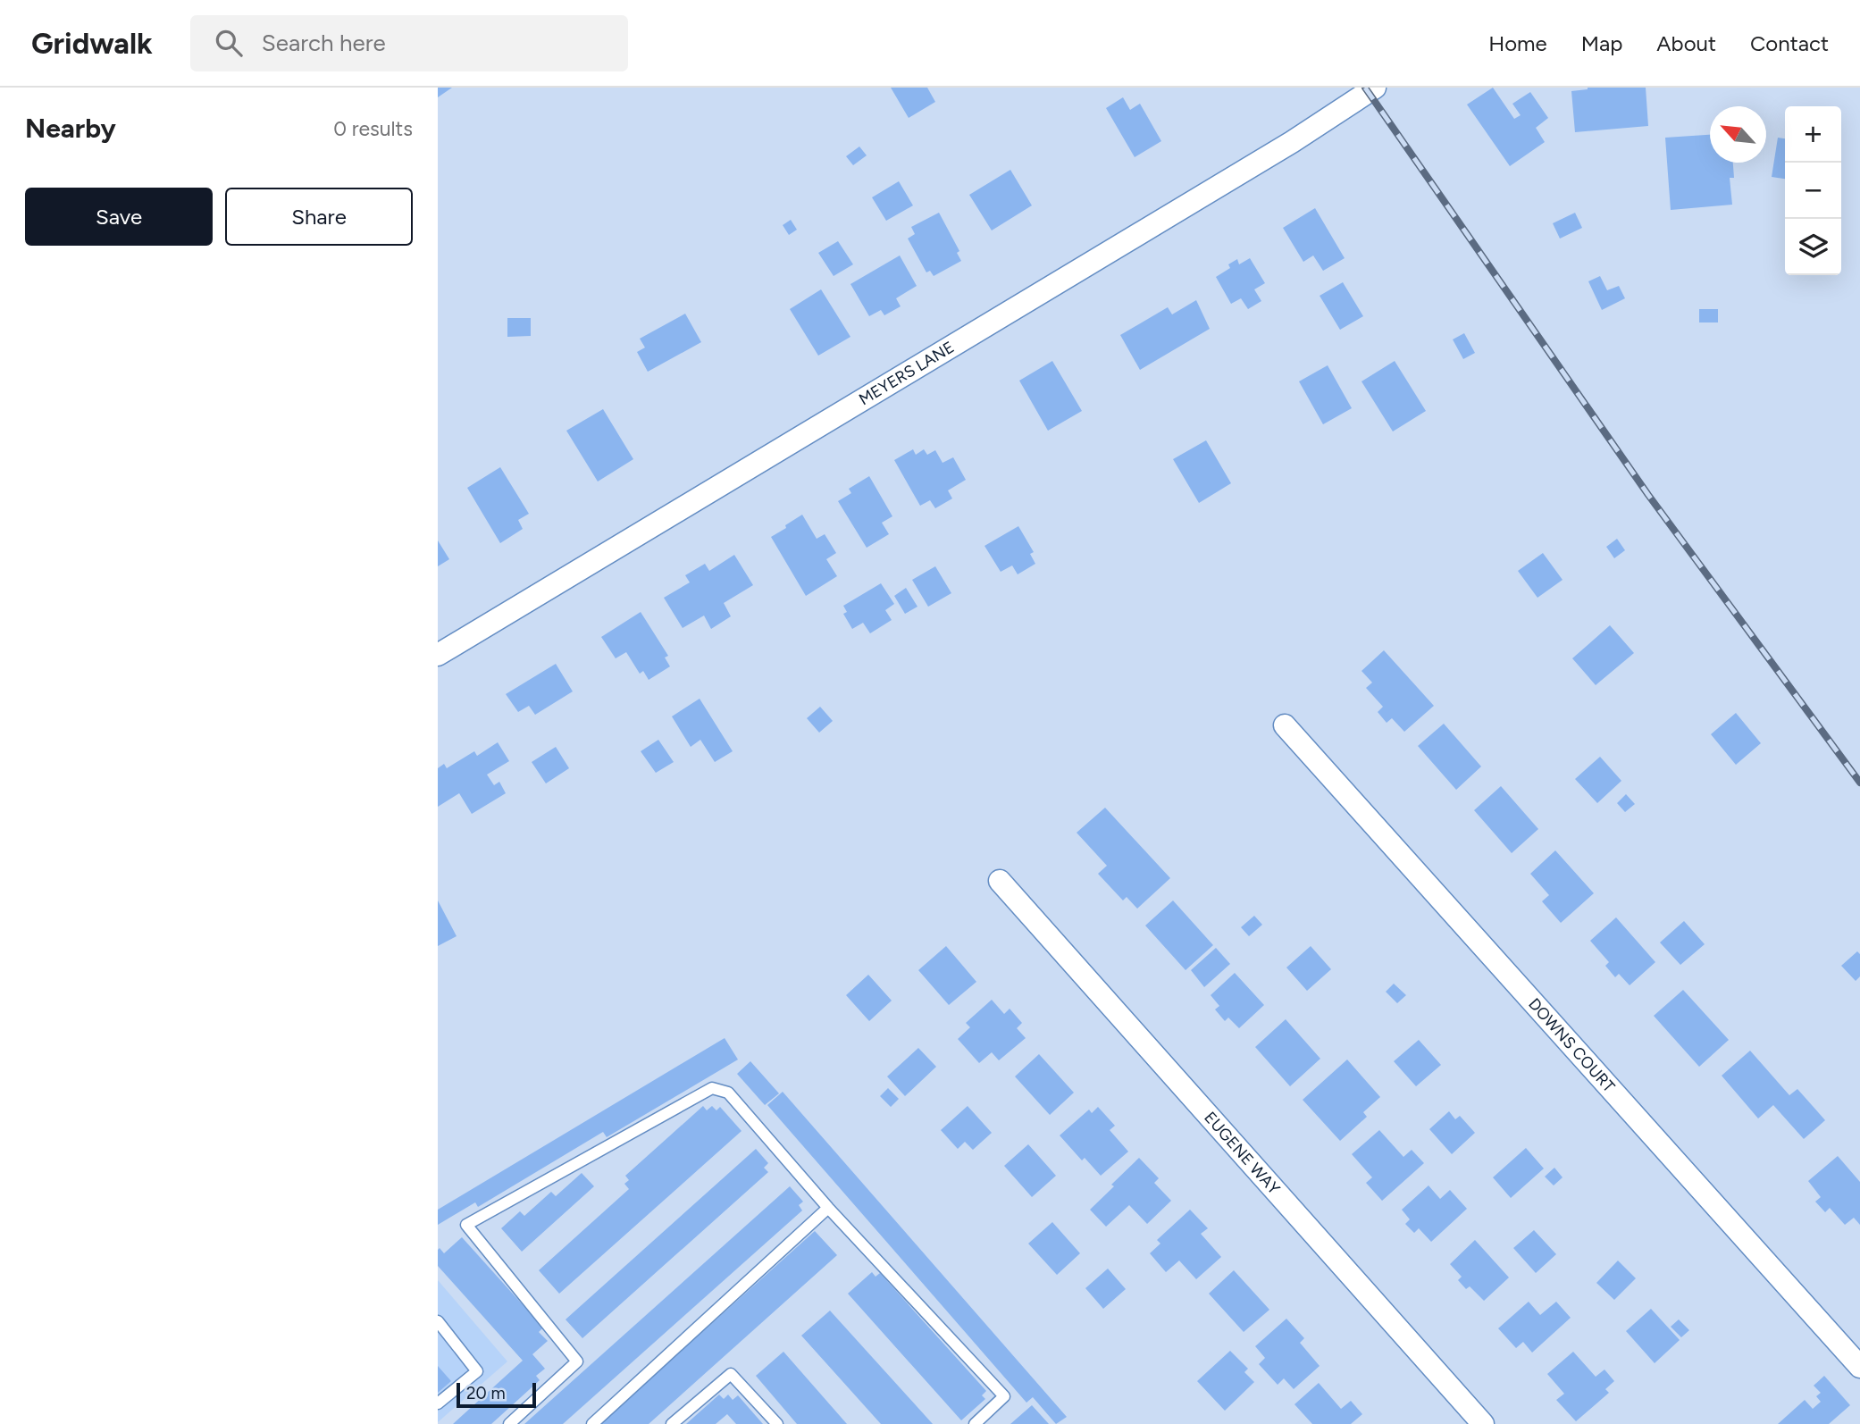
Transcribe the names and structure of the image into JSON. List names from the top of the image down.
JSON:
{
  "streets": {
    "street": ["MEYERS LANE", "DOWNS COURT", "EUGENE WAY"]
  },
  "scale_bar": "20 m",
  "north": "top left",
  "page": {
    "header": "Gridwalk",
    "search": "Search here",
    "nav": [
      "Home",
      "Map",
      "About",
      "Contact"
    ],
    "heading": ["Nearby", "0 results"],
    "map_buttons": ["+", "−"],
    "buttons": ["Save", "Share"],
    "scale": "20 m"
  }
}
